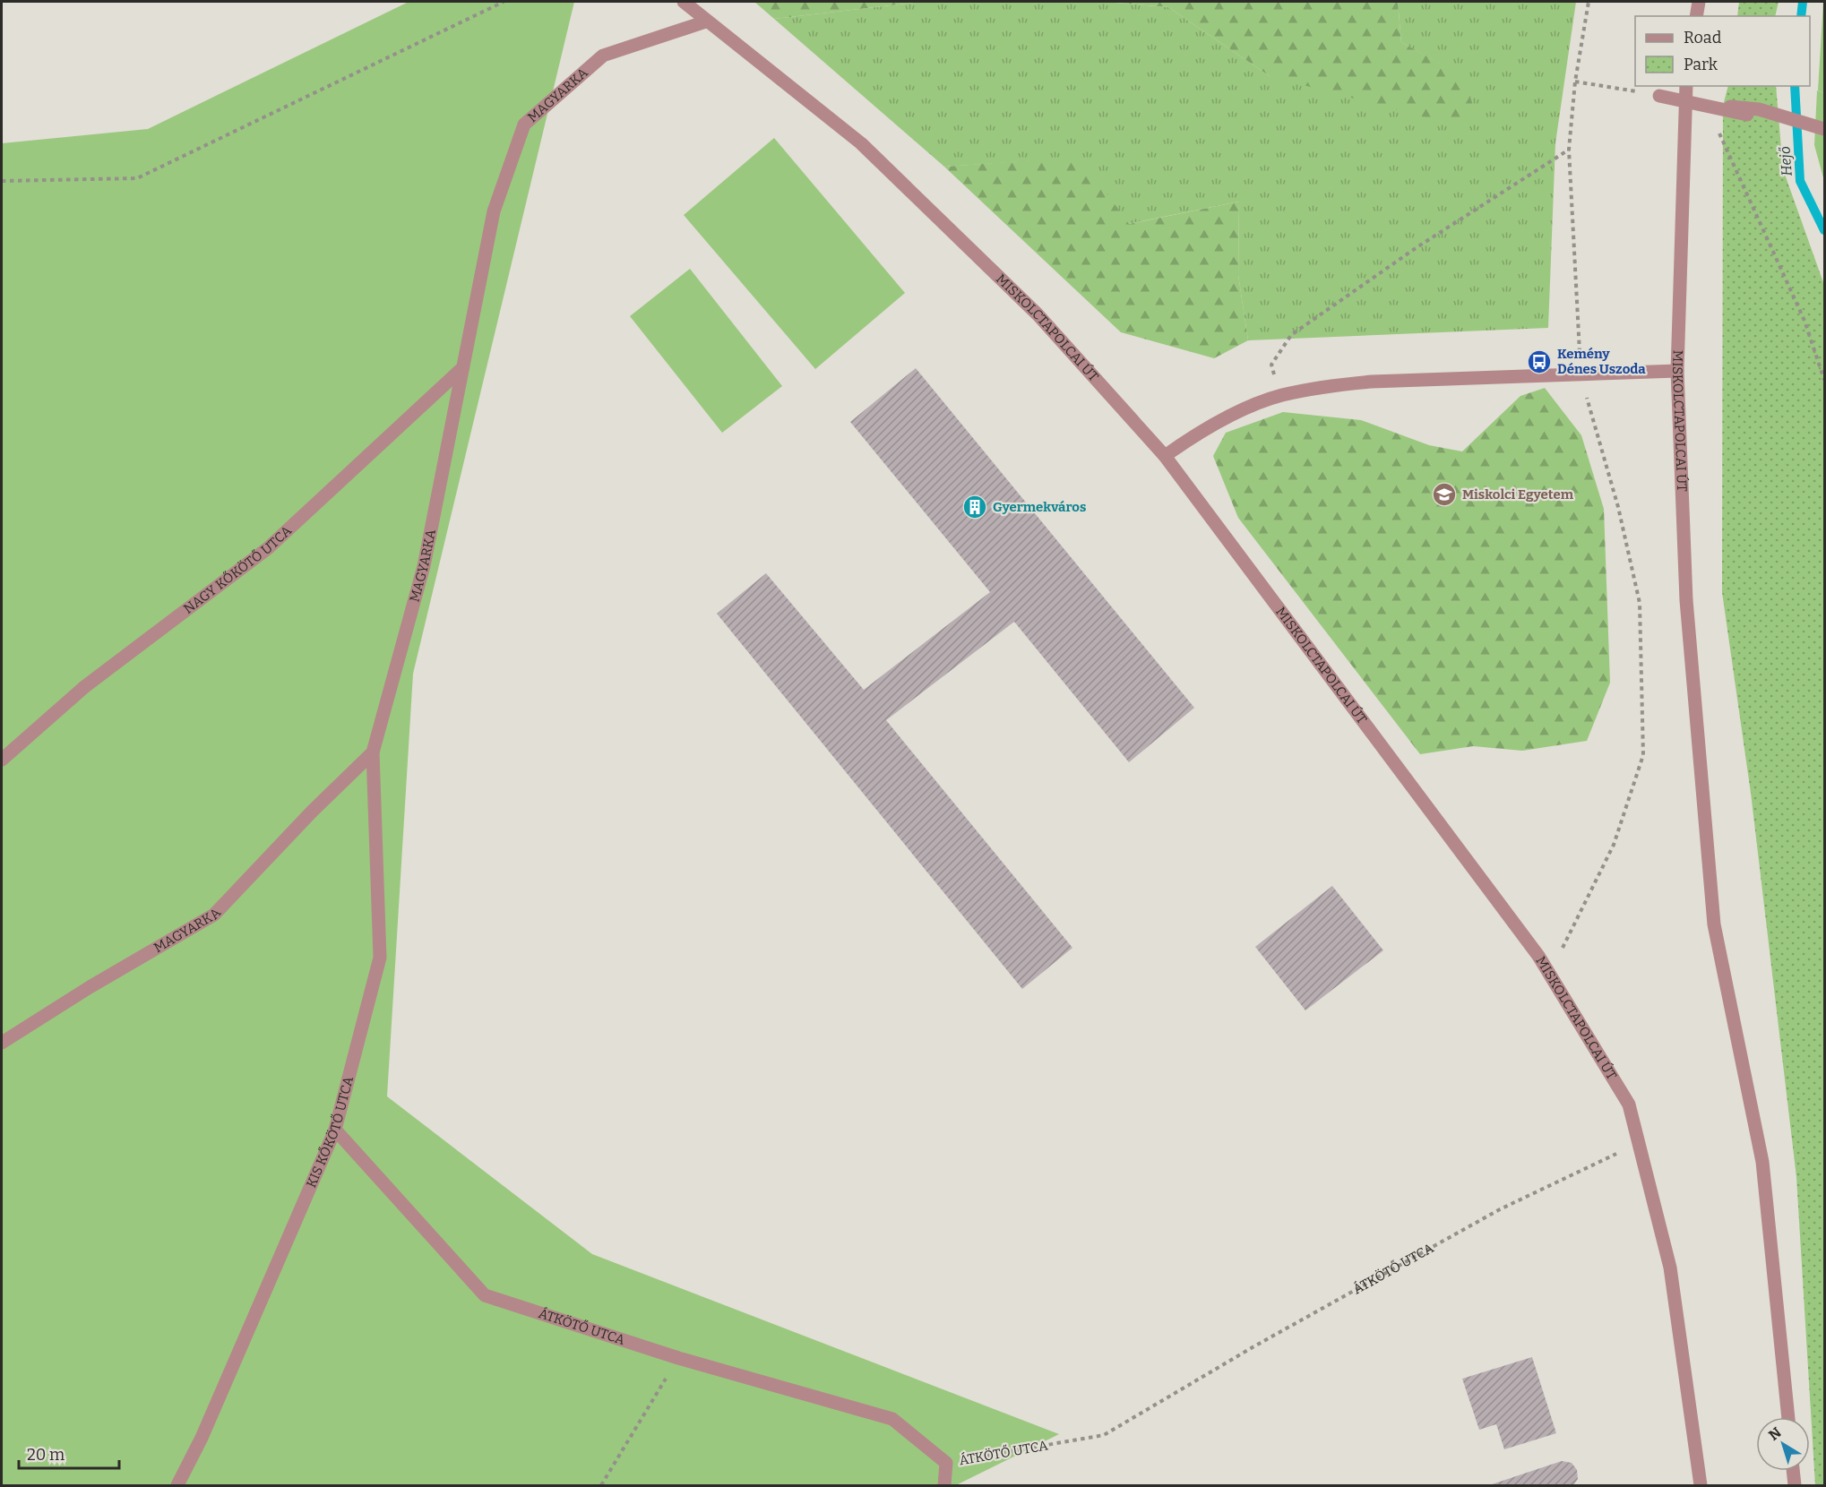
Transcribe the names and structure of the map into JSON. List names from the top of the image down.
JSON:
{
  "streets": {
    "street": [
      "MAGYARKA",
      "MISKOLCTAPOLCAI ÚT",
      "NAGY KŐKÖTŐ UTCA",
      "KIS KŐKÖTŐ UTCA",
      "ÁTKÖTŐ UTCA"
    ]
  },
  "crossings": [
    ["MAGYARKA", "MISKOLCTAPOLCAI ÚT"],
    ["MAGYARKA", "NAGY KŐKÖTŐ UTCA"],
    ["MAGYARKA", "KIS KŐKÖTŐ UTCA"],
    ["MISKOLCTAPOLCAI ÚT", "ÁTKÖTŐ UTCA"],
    ["KIS KŐKÖTŐ UTCA", "ÁTKÖTŐ UTCA"]
  ],
  "water": ["Hejő"],
  "places": {
    "bus stop": ["Kemény Dénes Uszoda"],
    "school or university": ["Miskolci Egyetem"],
    "building": ["Gyermekváros"]
  },
  "legend": ["Road", "Park"],
  "scale_bar": "20 m",
  "north": "top left"
}
